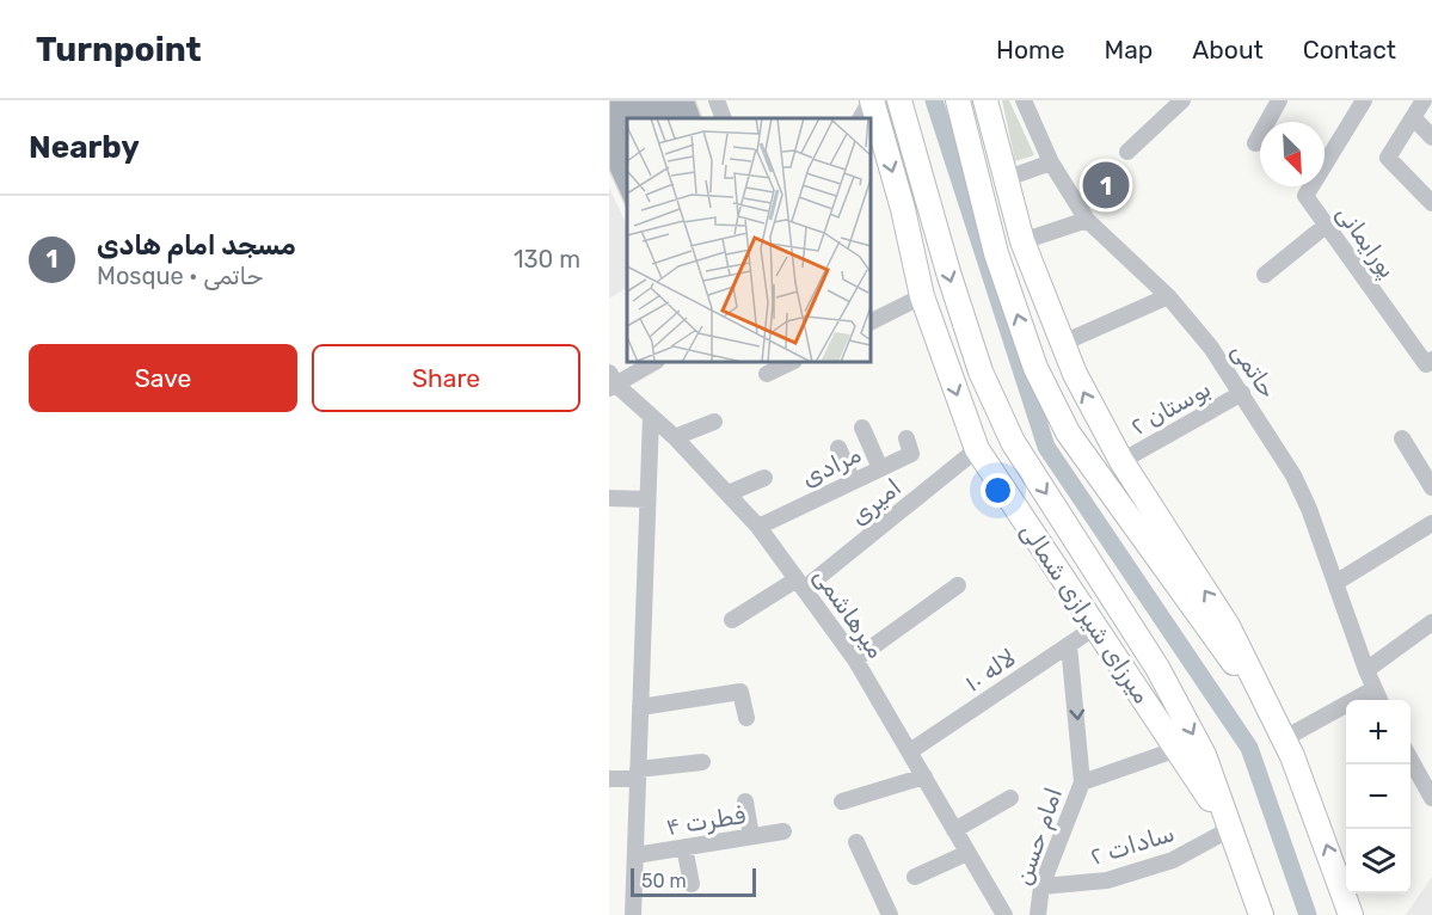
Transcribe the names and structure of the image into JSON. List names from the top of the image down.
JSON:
{
  "streets": {
    "main road": ["میرزای شیرازی شمالی"],
    "street": [
      "پورایمانی",
      "حاتمی",
      "بوستان ۲",
      "مرادی",
      "امیری",
      "میرهاشمی",
      "لاله ۱۰",
      "فطرت ۴",
      "امام حسن",
      "سادات ۲"
    ]
  },
  "crossings": [
    ["حاتمی", "بوستان ۲"],
    ["مرادی", "میرهاشمی"],
    ["امیری", "میرهاشمی"],
    ["امیری", "میرزای شیرازی شمالی"],
    ["میرهاشمی", "لاله ۱۰"],
    ["میرزای شیرازی شمالی", "لاله ۱۰"],
    ["میرزای شیرازی شمالی", "سادات ۲"],
    ["لاله ۱۰", "امام حسن"],
    ["امام حسن", "سادات ۲"]
  ],
  "one_way": ["امام حسن"],
  "scale_bar": "50 m",
  "north": "bottom right",
  "page": {
    "header": "Turnpoint",
    "nav": [
      "Home",
      "Map",
      "About",
      "Contact"
    ],
    "heading": "Nearby",
    "pins": "1",
    "list": [
      {
        "mark": "1",
        "name": "مسجد امام هادی",
        "note": "Mosque · حاتمی",
        "value": "130 m"
      }
    ],
    "buttons": ["Save", "Share"],
    "map_buttons": ["+", "−"],
    "scale": "50 m"
  }
}
